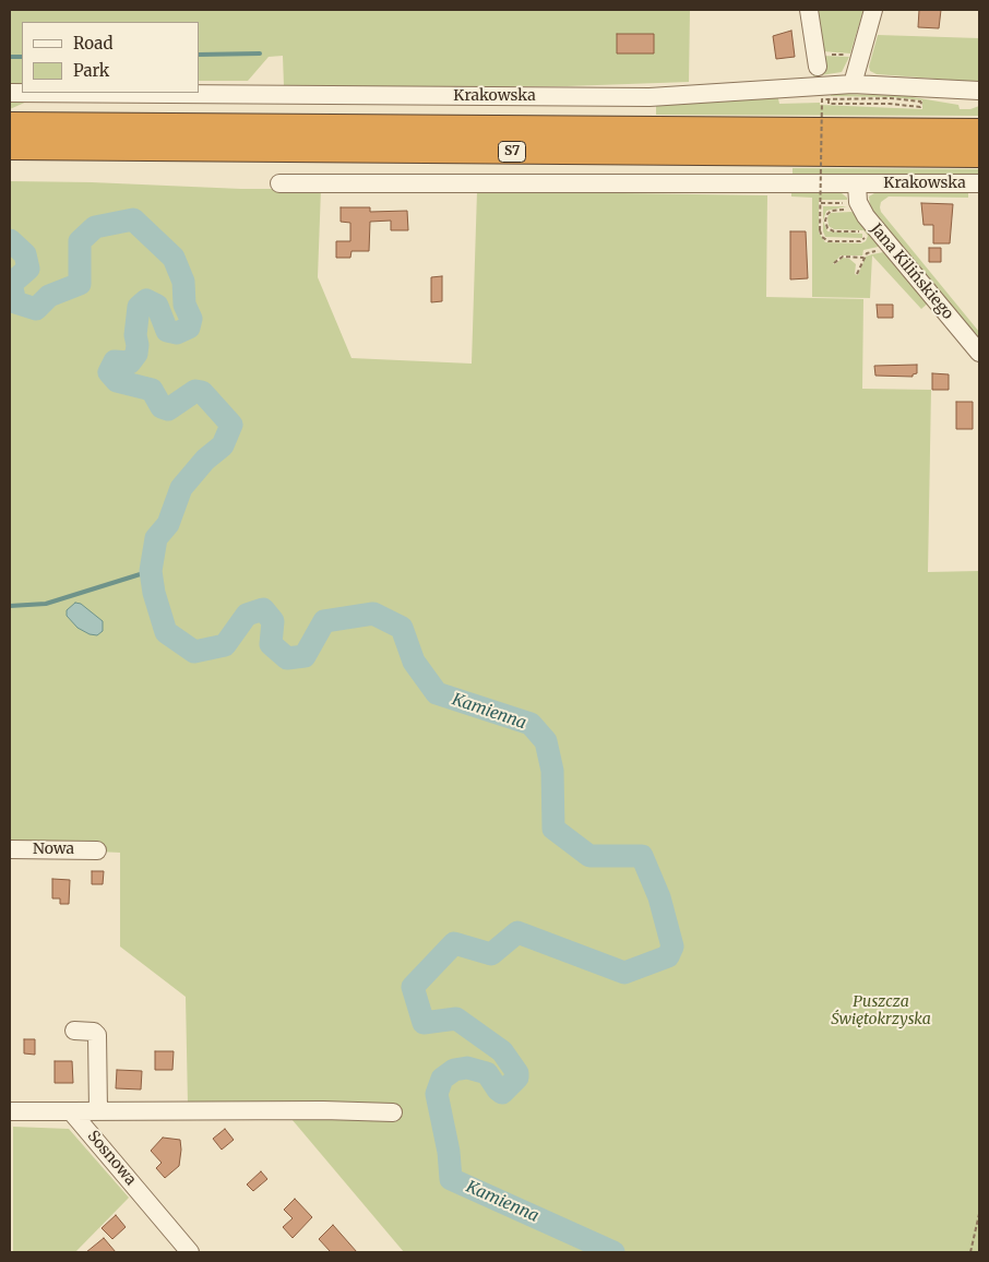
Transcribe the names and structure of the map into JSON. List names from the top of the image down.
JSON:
{
  "streets": {
    "highway": ["S7"],
    "street": [
      "Krakowska",
      "Jana Kilińskiego",
      "Nowa",
      "Sosnowa"
    ]
  },
  "crossings": [
    ["Krakowska", "Jana Kilińskiego"]
  ],
  "water": ["Kamienna"],
  "parks": ["Puszcza Świętokrzyska"],
  "legend": ["Road", "Park"]
}
